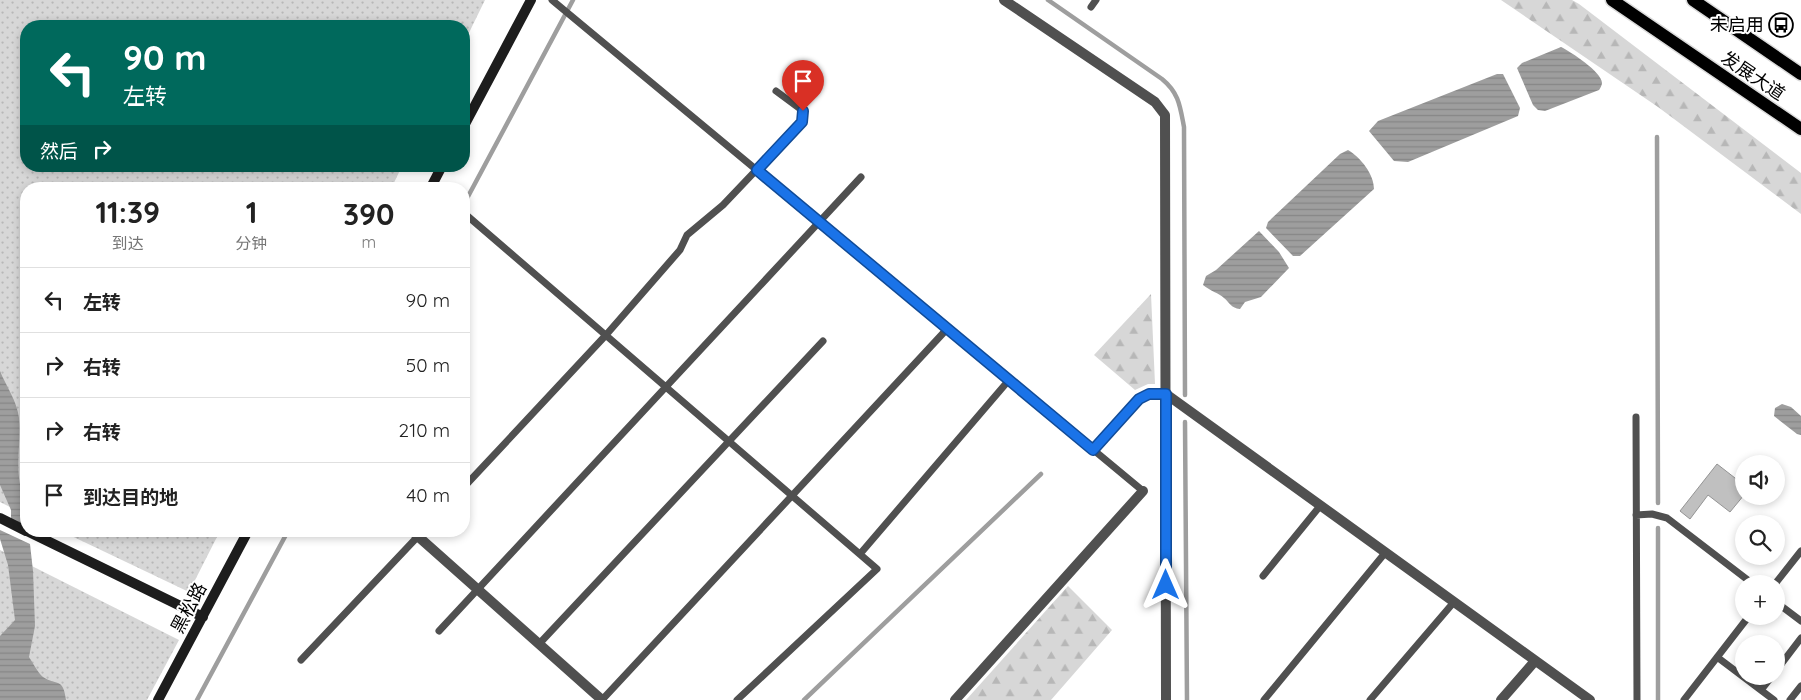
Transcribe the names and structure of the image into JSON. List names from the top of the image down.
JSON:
{
  "streets": {
    "main road": ["发展大道"],
    "street": ["黑松路"]
  },
  "places": {
    "bus stop": ["未启用"]
  },
  "page": {
    "turn": ["90 m", "左转"],
    "then": "然后",
    "eta": [
      "11:39",
      "到达",
      "1",
      "分钟",
      "390",
      "m"
    ],
    "list": [
      {
        "name": "左转",
        "value": "90 m"
      },
      {
        "name": "右转",
        "value": "50 m"
      },
      {
        "name": "右转",
        "value": "210 m"
      },
      {
        "name": "到达目的地",
        "value": "40 m"
      }
    ],
    "map_buttons": ["+", "−"]
  }
}
